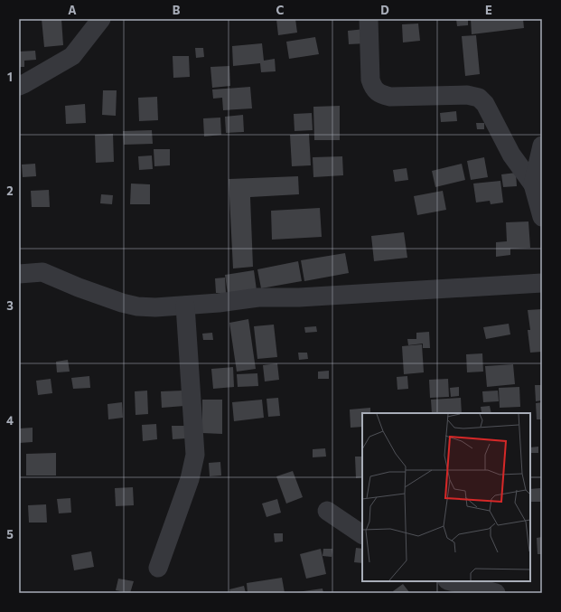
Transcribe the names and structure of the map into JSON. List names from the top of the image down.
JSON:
{
  "grid": {
    "columns": [
      "A",
      "B",
      "C",
      "D",
      "E"
    ],
    "rows": [
      "1",
      "2",
      "3",
      "4",
      "5"
    ]
  }
}
